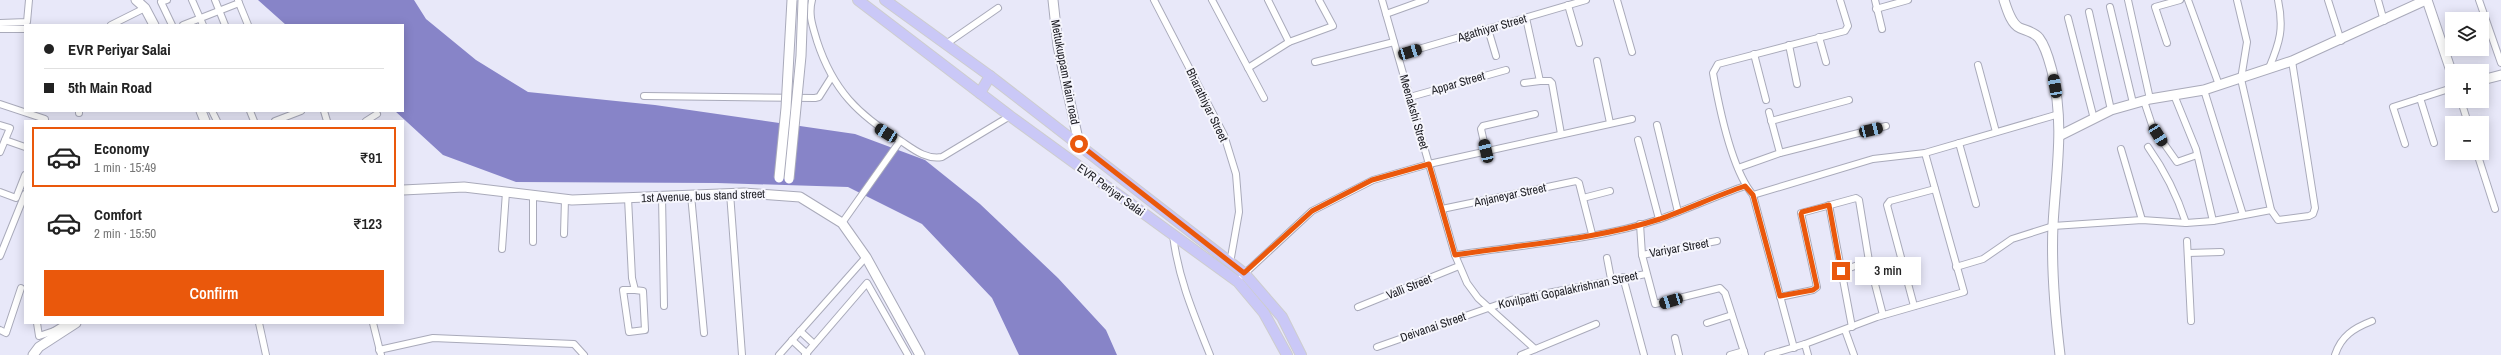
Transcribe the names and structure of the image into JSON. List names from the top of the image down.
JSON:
{
  "streets": {
    "main road": ["EVR Periyar Salai"],
    "street": [
      "Agathiyar Street",
      "Mettukuppam Main road",
      "Appar Street",
      "Bharathiyar Street",
      "Meenakshi Street",
      "Anjaneyar Street",
      "1st Avenue, bus stand street",
      "Variyar Street",
      "Valli Street",
      "Kovilpatti Gopalakrishnan Street",
      "Deivanai Street"
    ]
  },
  "crossings": [
    ["Agathiyar Street", "Meenakshi Street"],
    ["Mettukuppam Main road", "EVR Periyar Salai"],
    ["Appar Street", "Meenakshi Street"],
    ["Bharathiyar Street", "EVR Periyar Salai"],
    ["Meenakshi Street", "Anjaneyar Street"],
    ["Meenakshi Street", "Valli Street"],
    ["Meenakshi Street", "Kovilpatti Gopalakrishnan Street"],
    ["Meenakshi Street", "Deivanai Street"],
    ["Kovilpatti Gopalakrishnan Street", "Deivanai Street"]
  ],
  "page": {
    "map_buttons": ["+", "−"],
    "banner": ["EVR Periyar Salai", "5th Main Road"],
    "list": [
      {
        "name": "Economy",
        "note": "1 min · 15:49",
        "value": "₹91"
      },
      {
        "name": "Comfort",
        "note": "2 min · 15:50",
        "value": "₹123"
      }
    ],
    "bubble": "3 min",
    "buttons": "Confirm"
  }
}
